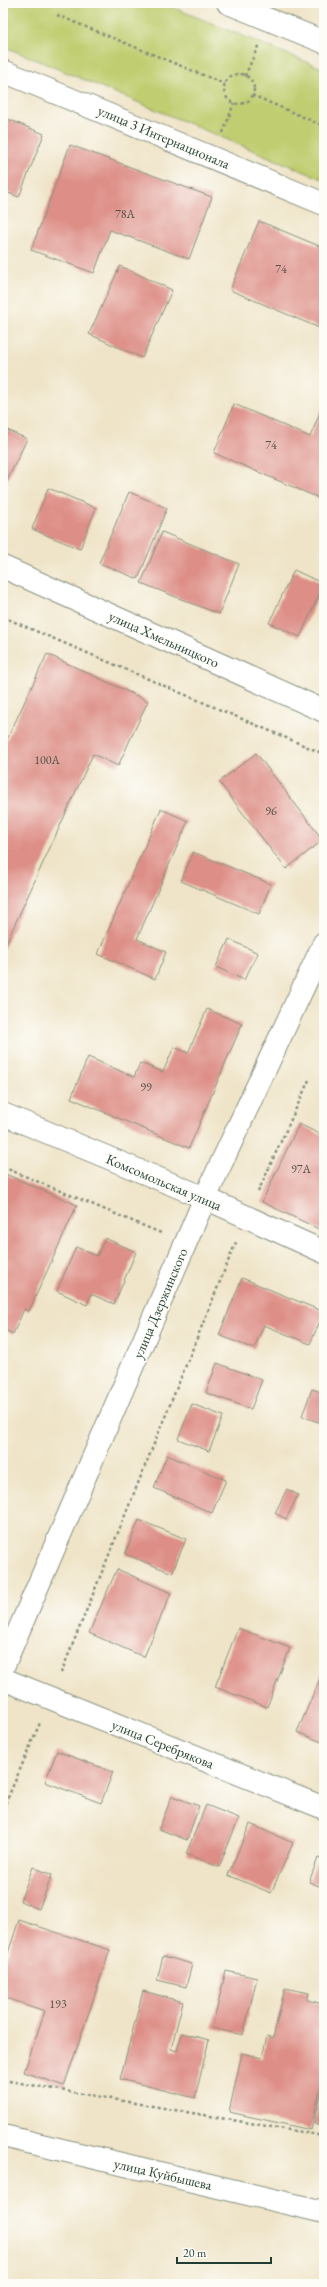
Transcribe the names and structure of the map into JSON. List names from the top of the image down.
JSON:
{
  "streets": {
    "street": [
      "улица 3 Интернационала",
      "улица Хмельницкого",
      "Комсомольская улица",
      "улица Дзержинского",
      "улица Серебрякова",
      "улица Куйбышева"
    ]
  },
  "crossings": [
    ["Комсомольская улица", "улица Дзержинского"]
  ],
  "house_numbers": [
    "78А",
    "74",
    "74",
    "100А",
    "96",
    "99",
    "97А",
    "193"
  ],
  "scale_bar": "20 m"
}
